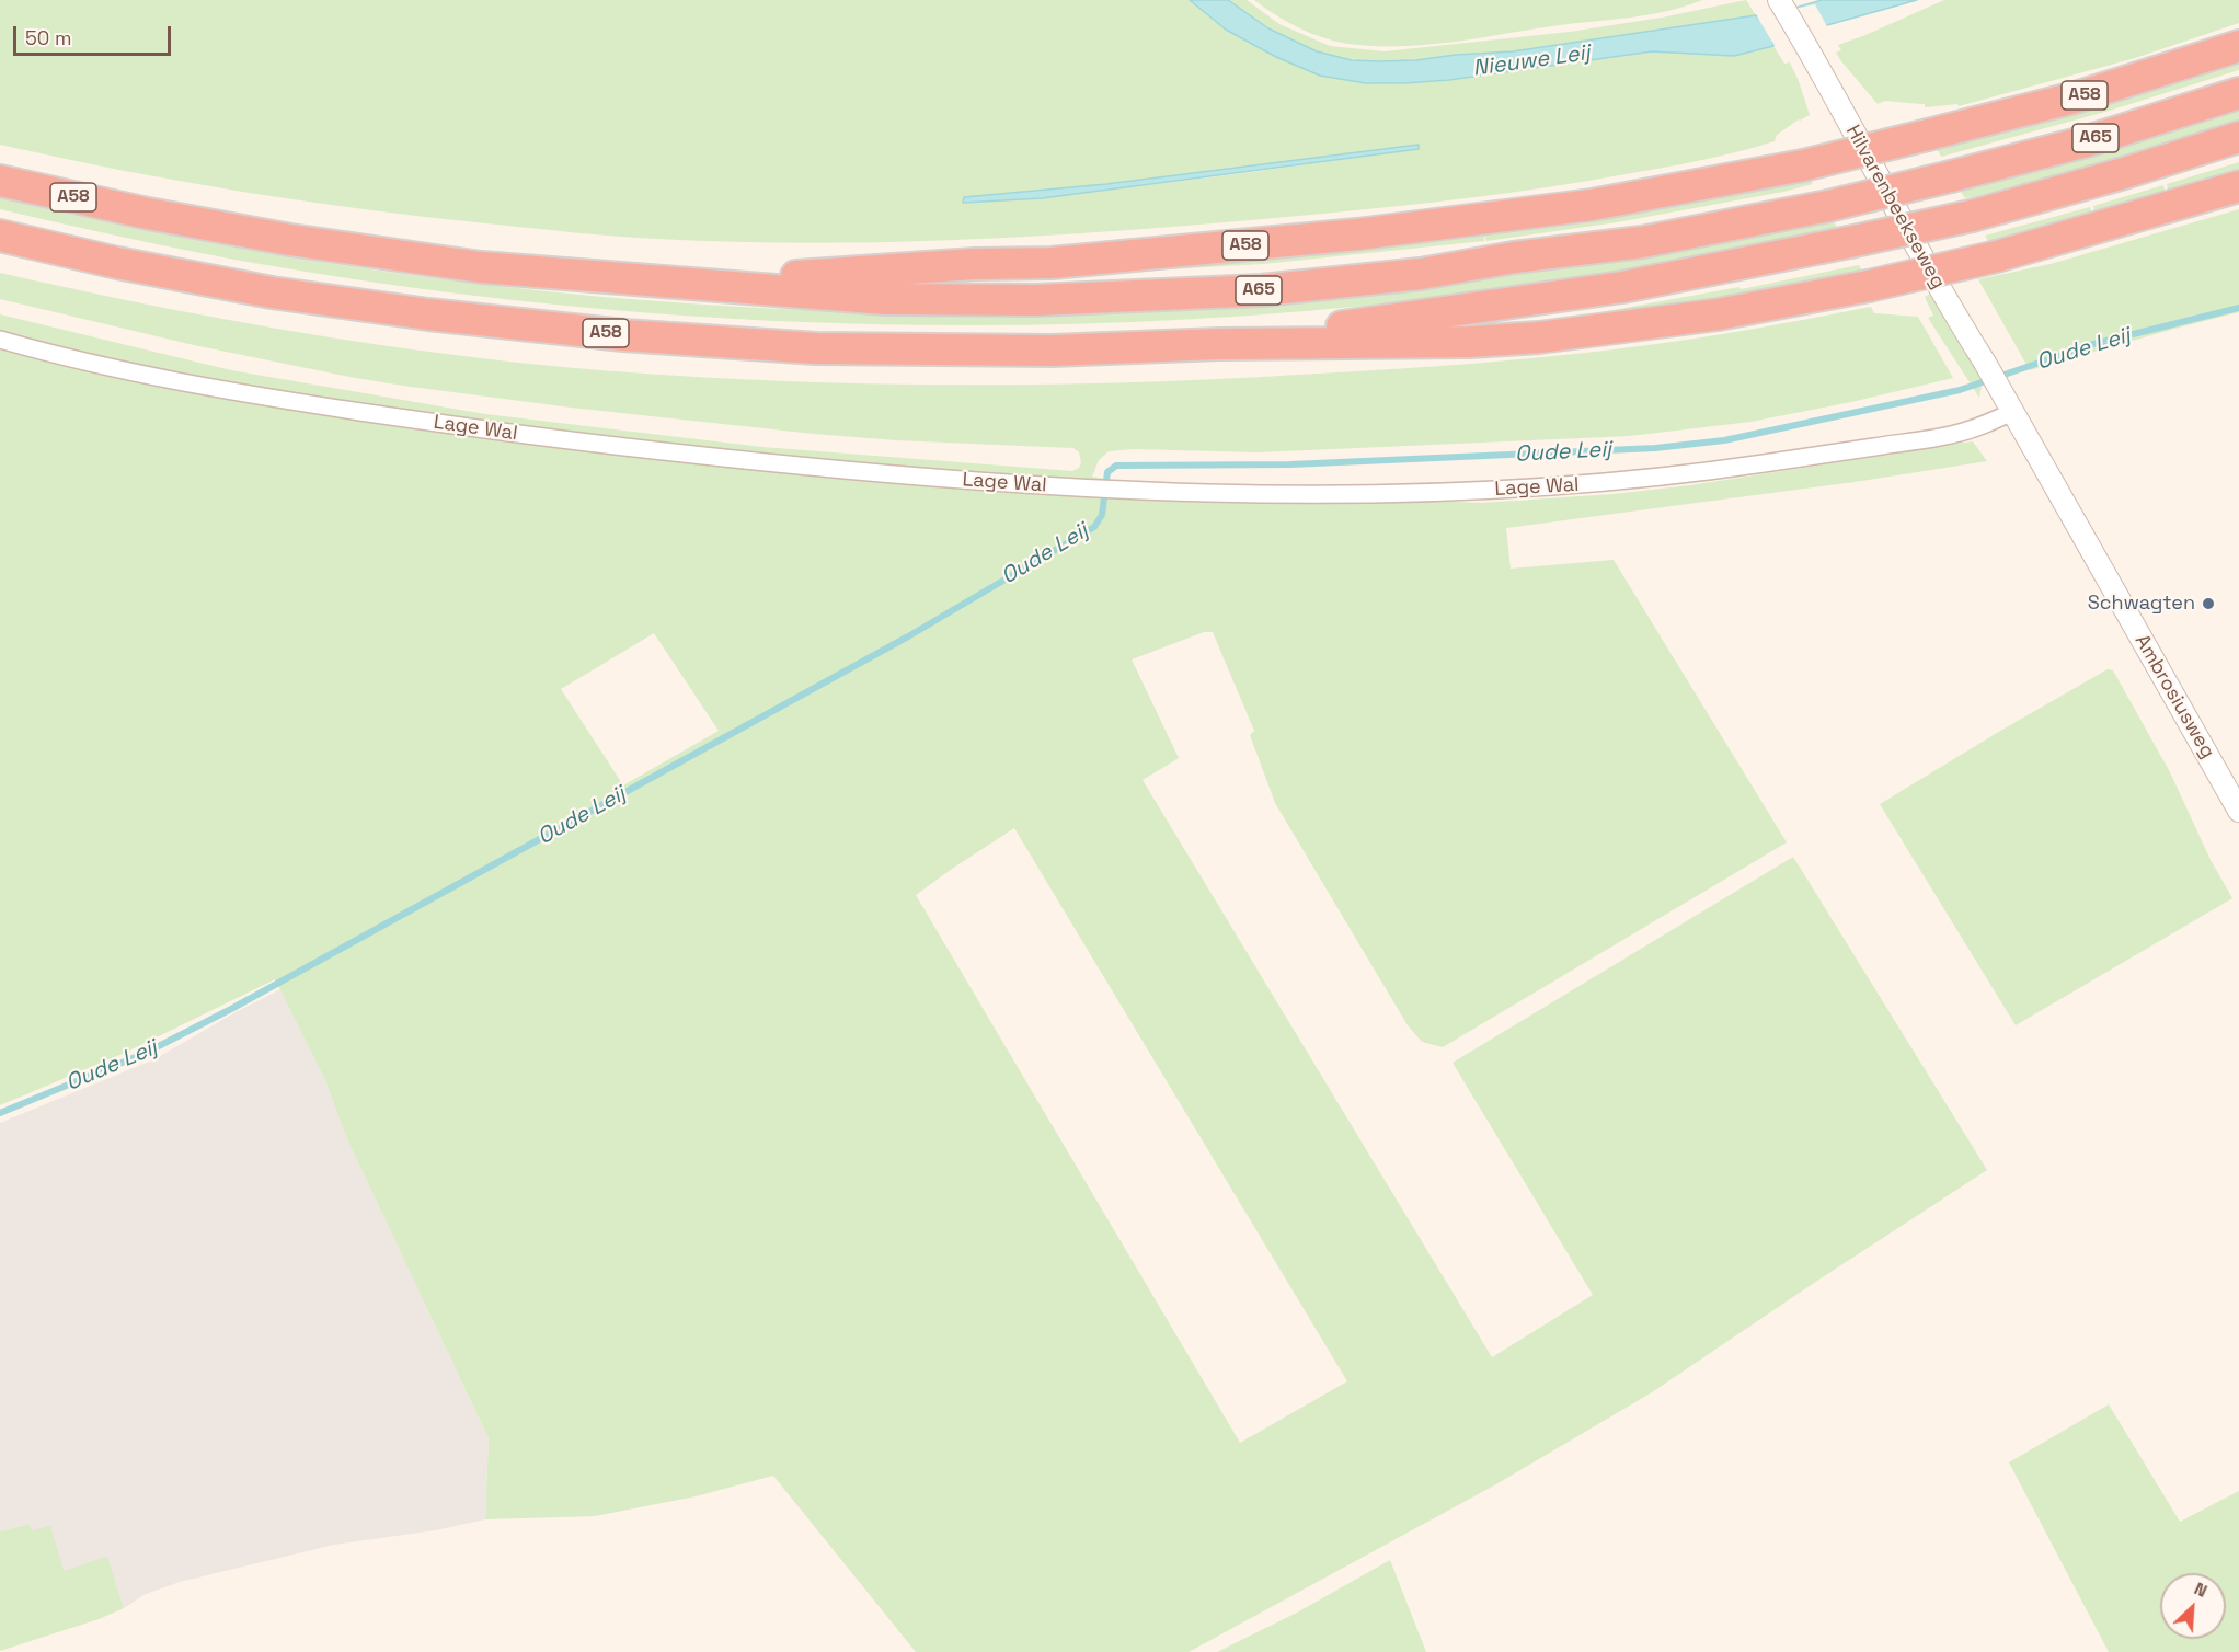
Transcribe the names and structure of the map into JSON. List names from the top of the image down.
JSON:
{
  "streets": {
    "highway": ["A58", "A65"],
    "street": ["Hilvarenbeekseweg", "Lage Wal", "Ambrosiusweg"]
  },
  "crossings": [
    ["A58", "A65"],
    ["Hilvarenbeekseweg", "Lage Wal"],
    ["Hilvarenbeekseweg", "Ambrosiusweg"],
    ["Lage Wal", "Ambrosiusweg"]
  ],
  "water": ["Nieuwe Leij", "Oude Leij"],
  "places": ["Schwagten"],
  "scale_bar": "50 m",
  "north": "top right"
}
